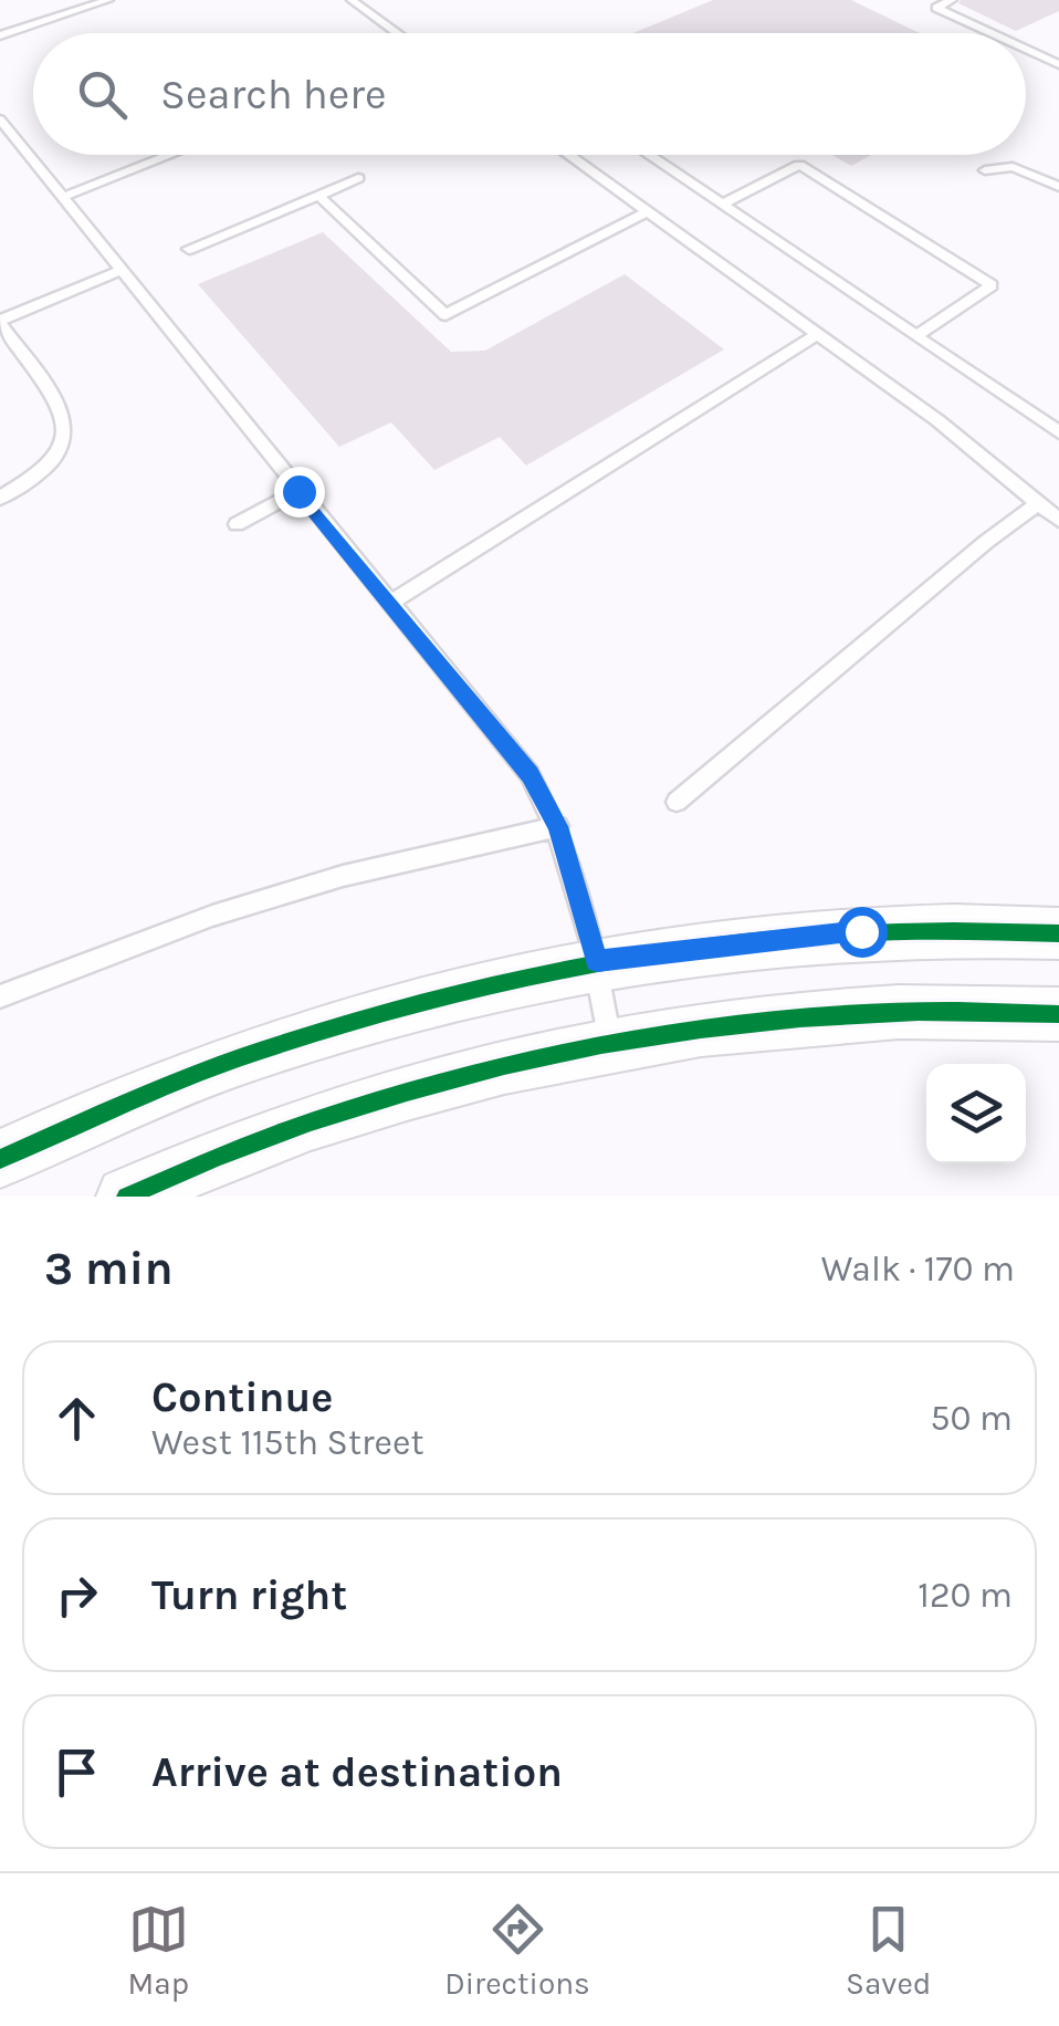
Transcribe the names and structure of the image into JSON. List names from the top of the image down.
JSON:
{
  "page": {
    "search": "Search here",
    "heading": ["3 min", "Walk · 170 m"],
    "list": [
      ["Continue", "West 115th Street", "50 m"],
      ["Turn right", "120 m"],
      "Arrive at destination"
    ],
    "nav": ["Map", "Directions", "Saved"]
  }
}
